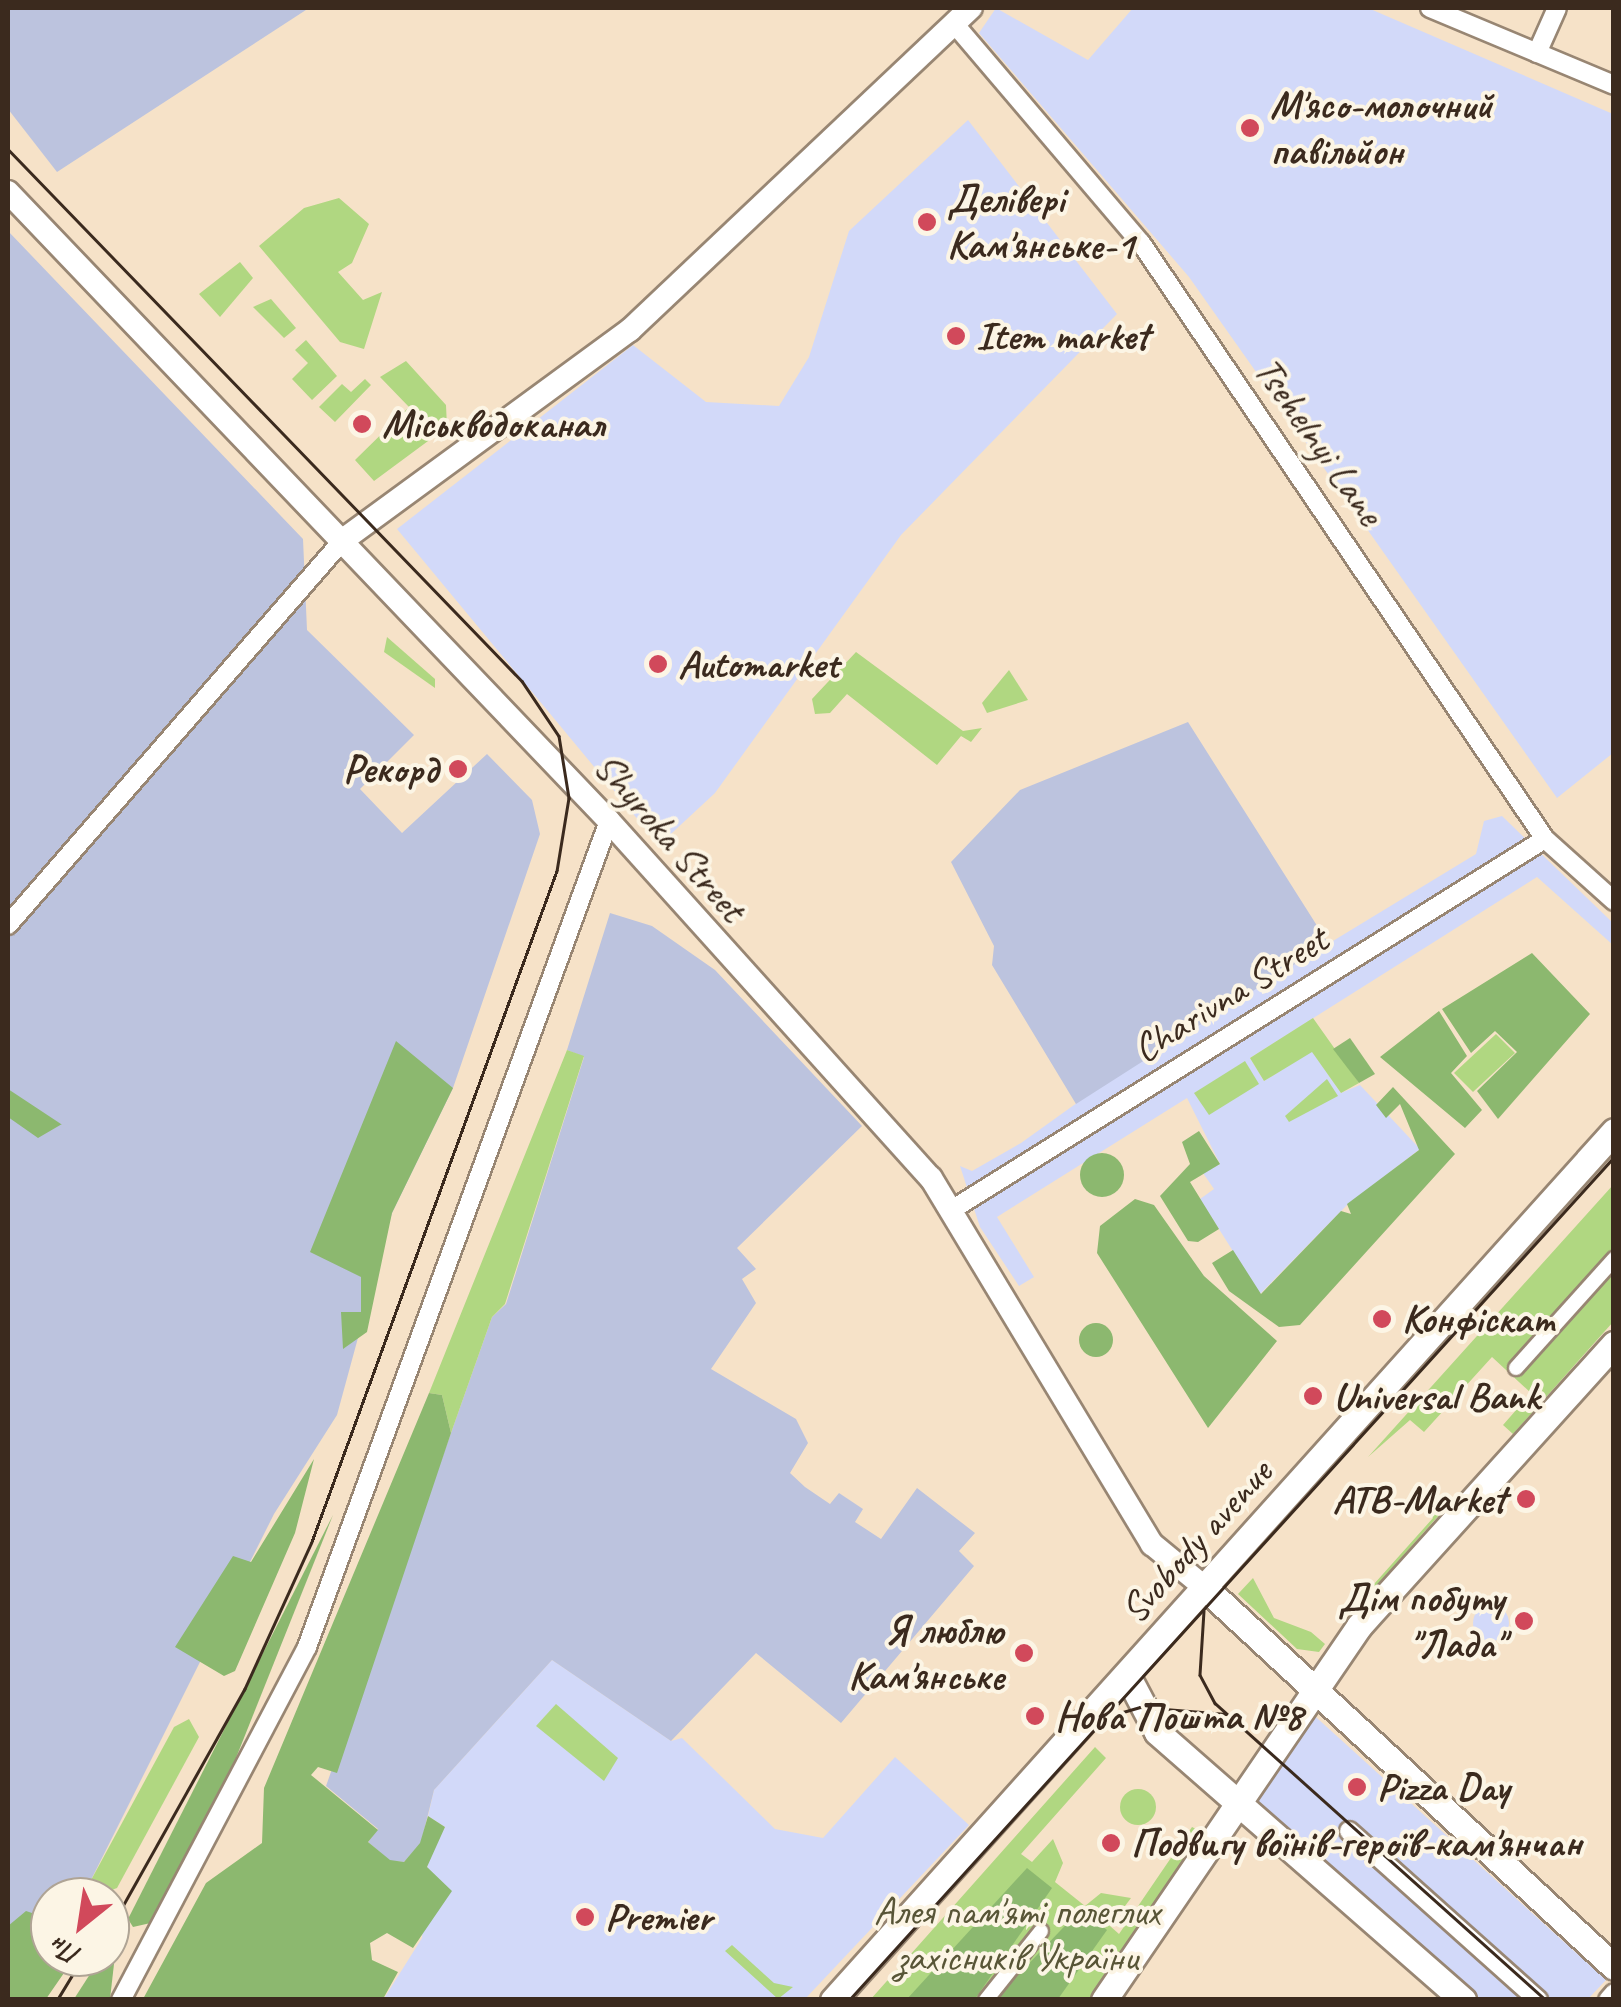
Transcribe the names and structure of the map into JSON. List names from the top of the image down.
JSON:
{
  "streets": {
    "main road": ["Svobody avenue"],
    "street": ["Tsehelnyi Lane", "Shyroka Street", "Charivna Street"]
  },
  "crossings": [
    ["Tsehelnyi Lane", "Charivna Street"],
    ["Shyroka Street", "Charivna Street"],
    ["Shyroka Street", "Svobody avenue"]
  ],
  "parks": ["Алея пам'яті полеглих захісників України"],
  "places": [
    "М'ясо-молочний павільйон",
    "Делівері Кам'янське-1",
    "Item market",
    "Міськводоканал",
    "Automarket",
    "Рекорд",
    "Конфіскат",
    "Universal Bank",
    "ATB-Market",
    "Дім побуту \"Лада\"",
    "Я люблю Кам'янське",
    "Нова Пошта №8",
    "Pizza Day",
    "Подвигу воїнів-героїв-кам'янчан",
    "Premier"
  ],
  "north": "bottom left"
}
